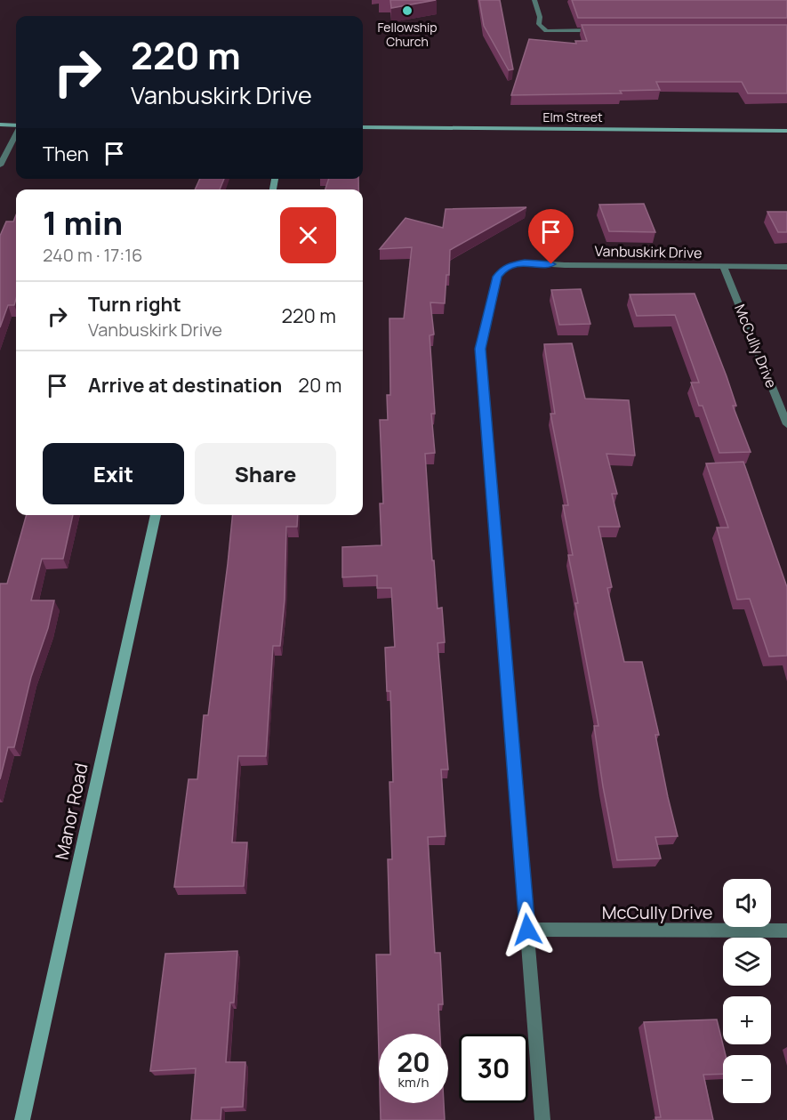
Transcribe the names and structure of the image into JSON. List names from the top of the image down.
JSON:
{
  "streets": {
    "main road": ["Elm Street", "Manor Road"],
    "street": ["Vanbuskirk Drive", "McCully Drive"]
  },
  "crossings": [
    ["Vanbuskirk Drive", "McCully Drive"]
  ],
  "places": ["Fellowship Church"],
  "page": {
    "turn": ["220 m", "Vanbuskirk Drive"],
    "then": "Then",
    "heading": ["1 min", "240 m · 17:16"],
    "list": [
      {
        "name": "Turn right",
        "note": "Vanbuskirk Drive",
        "value": "220 m"
      },
      {
        "name": "Arrive at destination",
        "value": "20 m"
      }
    ],
    "buttons": ["Exit", "Share"],
    "map_buttons": ["+", "−"],
    "speed": "20 km/h",
    "limit": "30"
  }
}
